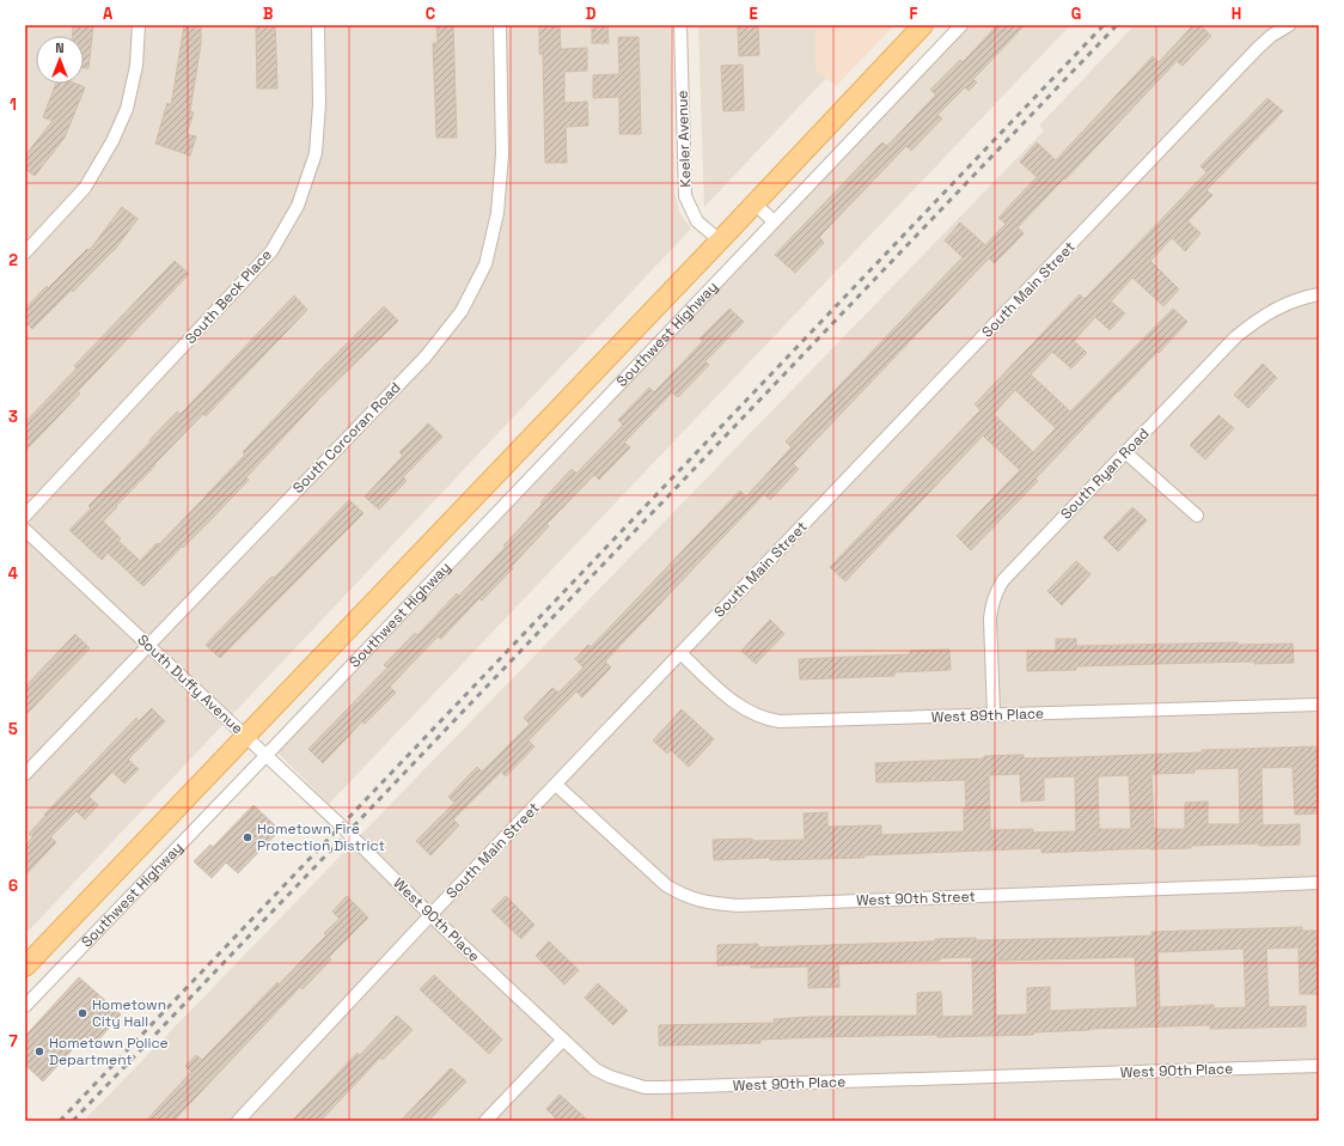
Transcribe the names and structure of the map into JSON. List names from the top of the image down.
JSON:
{
  "streets": {
    "main road": ["Southwest Highway"],
    "street": [
      "Keeler Avenue",
      "South Main Street",
      "South Beck Place",
      "South Corcoran Road",
      "South Ryan Road",
      "South Duffy Avenue",
      "West 89th Place",
      "West 90th Street",
      "West 90th Place"
    ]
  },
  "crossings": [
    ["Keeler Avenue", "Southwest Highway"],
    ["South Main Street", "West 89th Place"],
    ["South Main Street", "West 90th Street"],
    ["South Main Street", "West 90th Place"],
    ["Southwest Highway", "South Duffy Avenue"],
    ["South Corcoran Road", "South Duffy Avenue"],
    ["South Ryan Road", "West 89th Place"],
    ["South Duffy Avenue", "West 90th Place"]
  ],
  "places": ["Hometown Fire Protection District", "Hometown City Hall", "Hometown Police Department"],
  "north": "top",
  "grid": {
    "columns": [
      "A",
      "B",
      "C",
      "D",
      "E",
      "F",
      "G",
      "H"
    ],
    "rows": [
      "1",
      "2",
      "3",
      "4",
      "5",
      "6",
      "7"
    ]
  }
}
